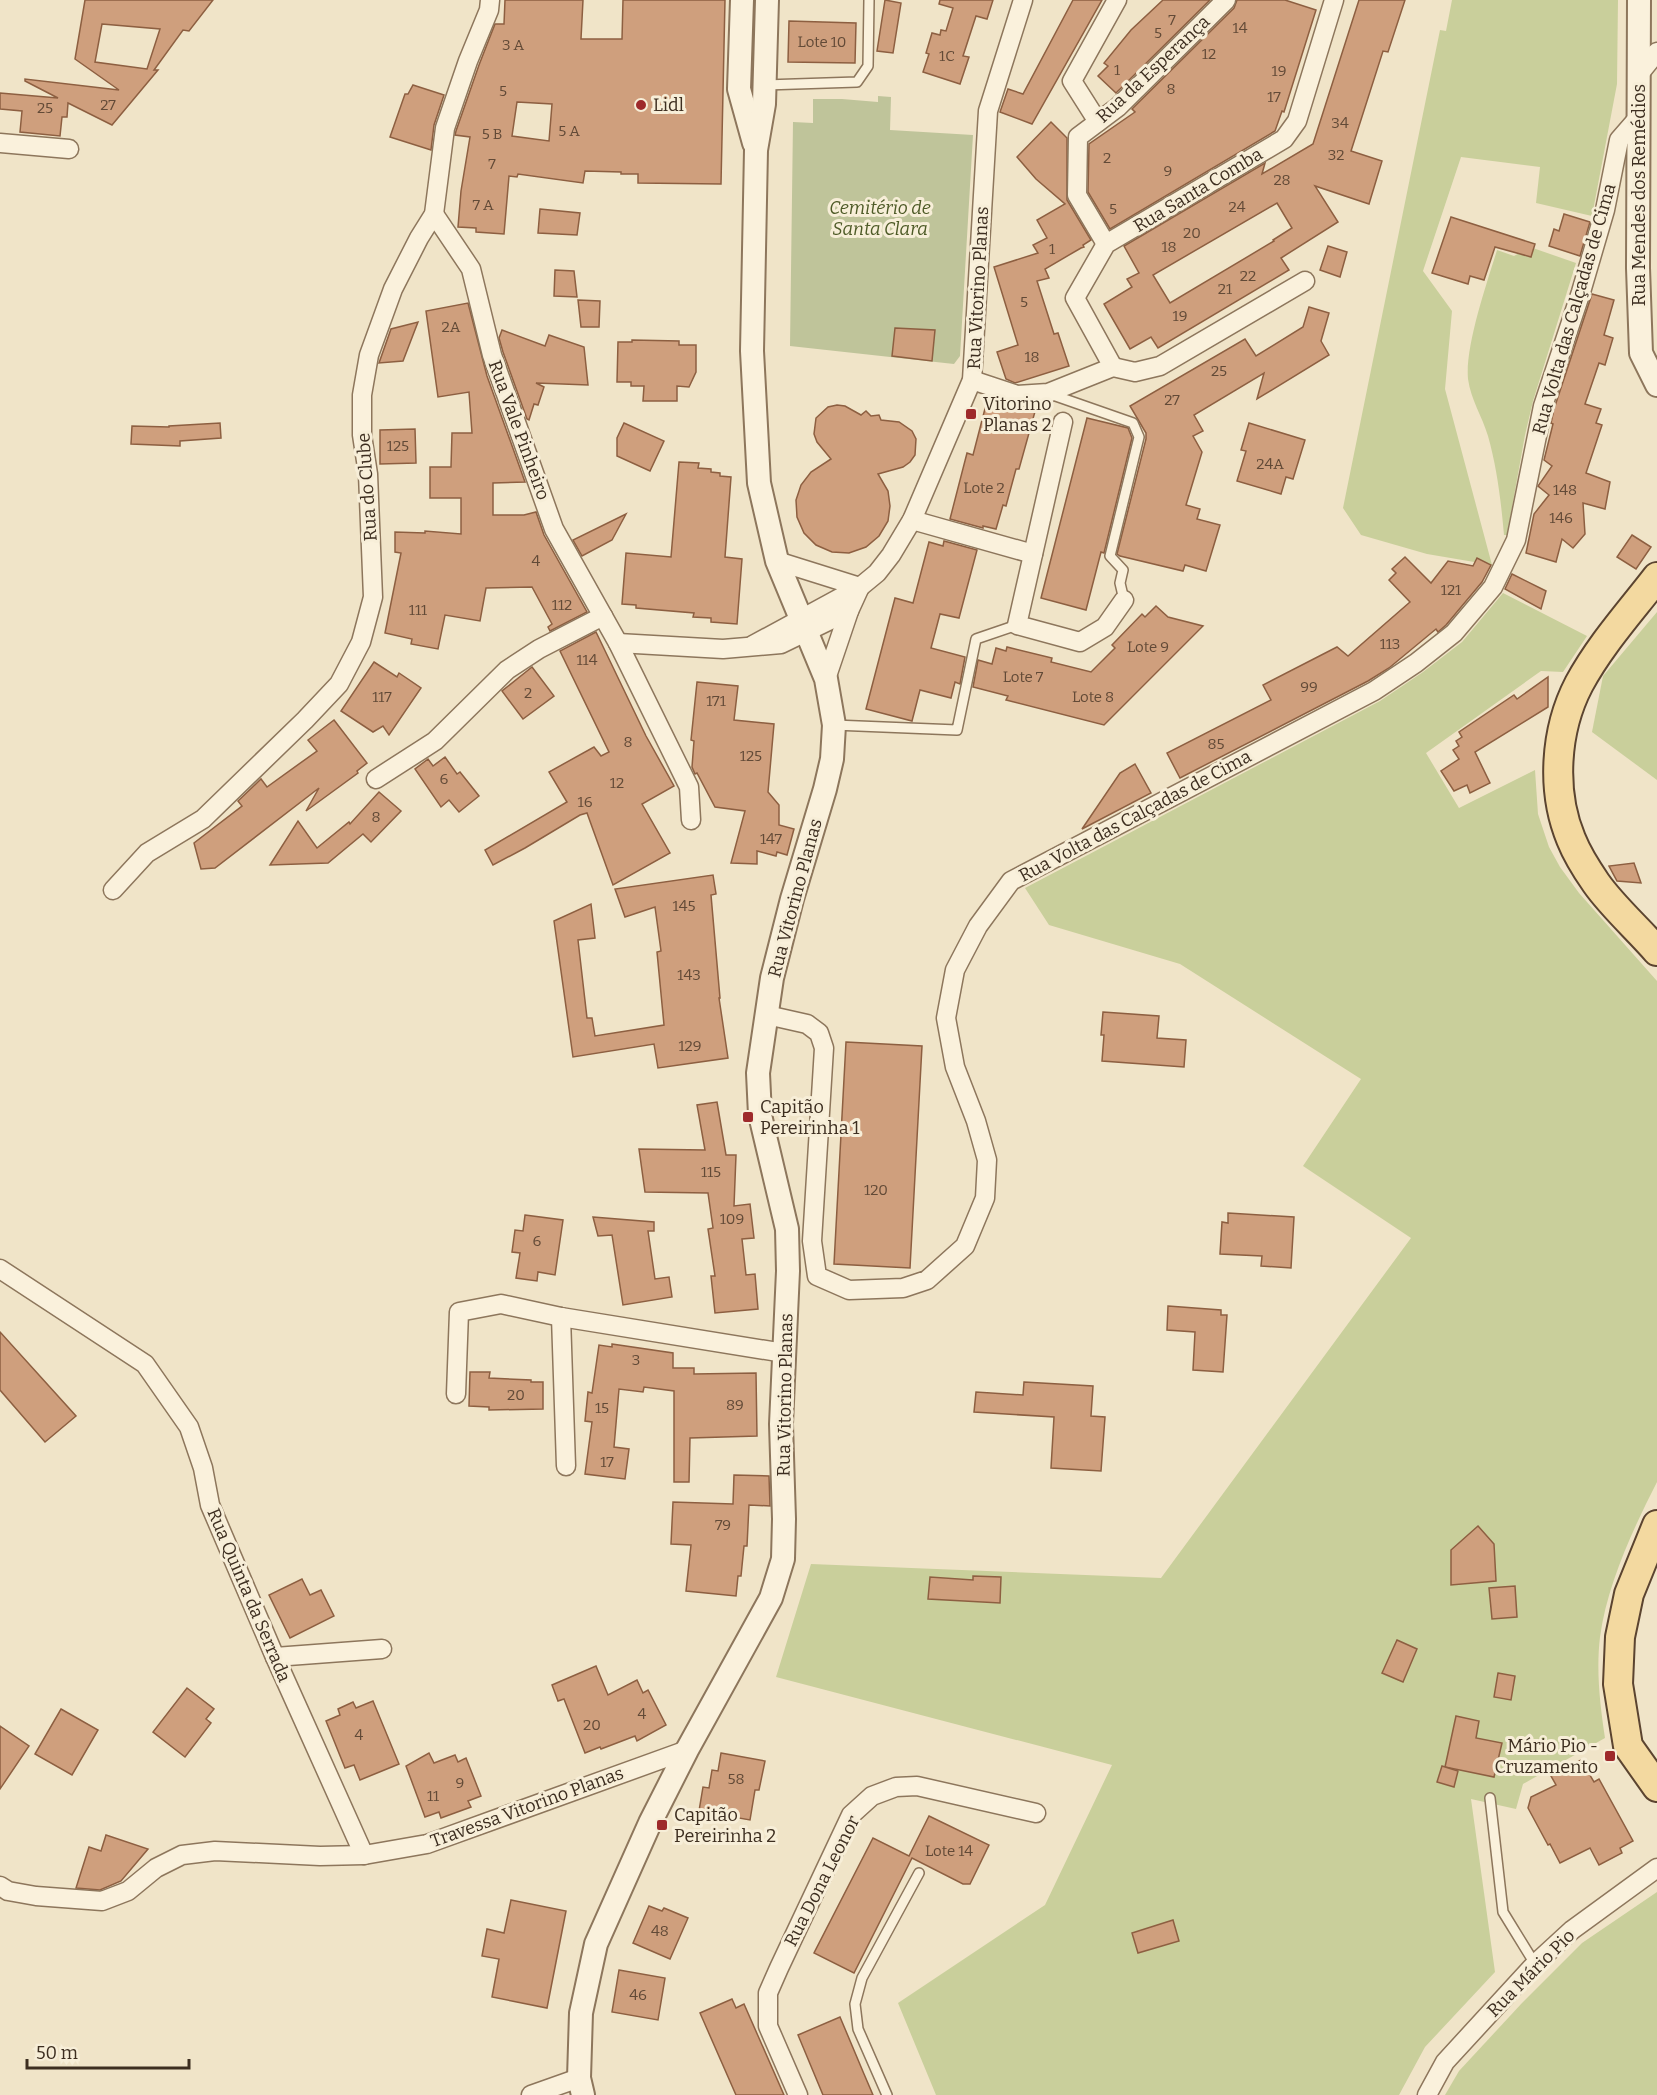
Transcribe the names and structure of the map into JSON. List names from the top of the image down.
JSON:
{
  "streets": {
    "street": [
      "Rua da Esperança",
      "Rua Santa Comba",
      "Rua Mendes dos Remédios",
      "Rua Vitorino Planas",
      "Rua Volta das Calçadas de Cima",
      "Rua Vale Pinheiro",
      "Rua do Clube",
      "Rua Quinta da Serrada",
      "Travessa Vitorino Planas",
      "Rua Dona Leonor",
      "Rua Mário Pio"
    ]
  },
  "crossings": [
    ["Rua da Esperança", "Rua Santa Comba"],
    ["Rua Mendes dos Remédios", "Rua Volta das Calçadas de Cima"],
    ["Rua Vitorino Planas", "Rua Volta das Calçadas de Cima"],
    ["Rua Vitorino Planas", "Travessa Vitorino Planas"],
    ["Rua Vale Pinheiro", "Rua do Clube"],
    ["Rua Quinta da Serrada", "Travessa Vitorino Planas"]
  ],
  "parks": ["Cemitério de Santa Clara"],
  "places": {
    "other": ["Lidl"],
    "transit": [
      "Vitorino Planas 2",
      "Capitão Pereirinha 1",
      "Mário Pio - Cruzamento",
      "Capitão Pereirinha 2"
    ]
  },
  "house_numbers": [
    "7",
    "14",
    "5",
    "Lote 10",
    "3 A",
    "12",
    "1C",
    "1",
    "19",
    "8",
    "5",
    "17",
    "27",
    "25",
    "34",
    "5 A",
    "5 B",
    "32",
    "2",
    "7",
    "9",
    "28",
    "7 A",
    "24",
    "5",
    "20",
    "18",
    "1",
    "22",
    "21",
    "5",
    "19",
    "2A",
    "18",
    "25",
    "27",
    "125",
    "24A",
    "Lote 2",
    "148",
    "146",
    "4",
    "121",
    "112",
    "111",
    "113",
    "Lote 9",
    "114",
    "Lote 7",
    "99",
    "2",
    "117",
    "Lote 8",
    "171",
    "8",
    "85",
    "125",
    "6",
    "12",
    "16",
    "8",
    "147",
    "145",
    "143",
    "129",
    "115",
    "120",
    "109",
    "6",
    "3",
    "20",
    "89",
    "15",
    "17",
    "79",
    "4",
    "20",
    "4",
    "58",
    "9",
    "11",
    "Lote 14",
    "48",
    "46"
  ],
  "scale_bar": "50 m"
}
